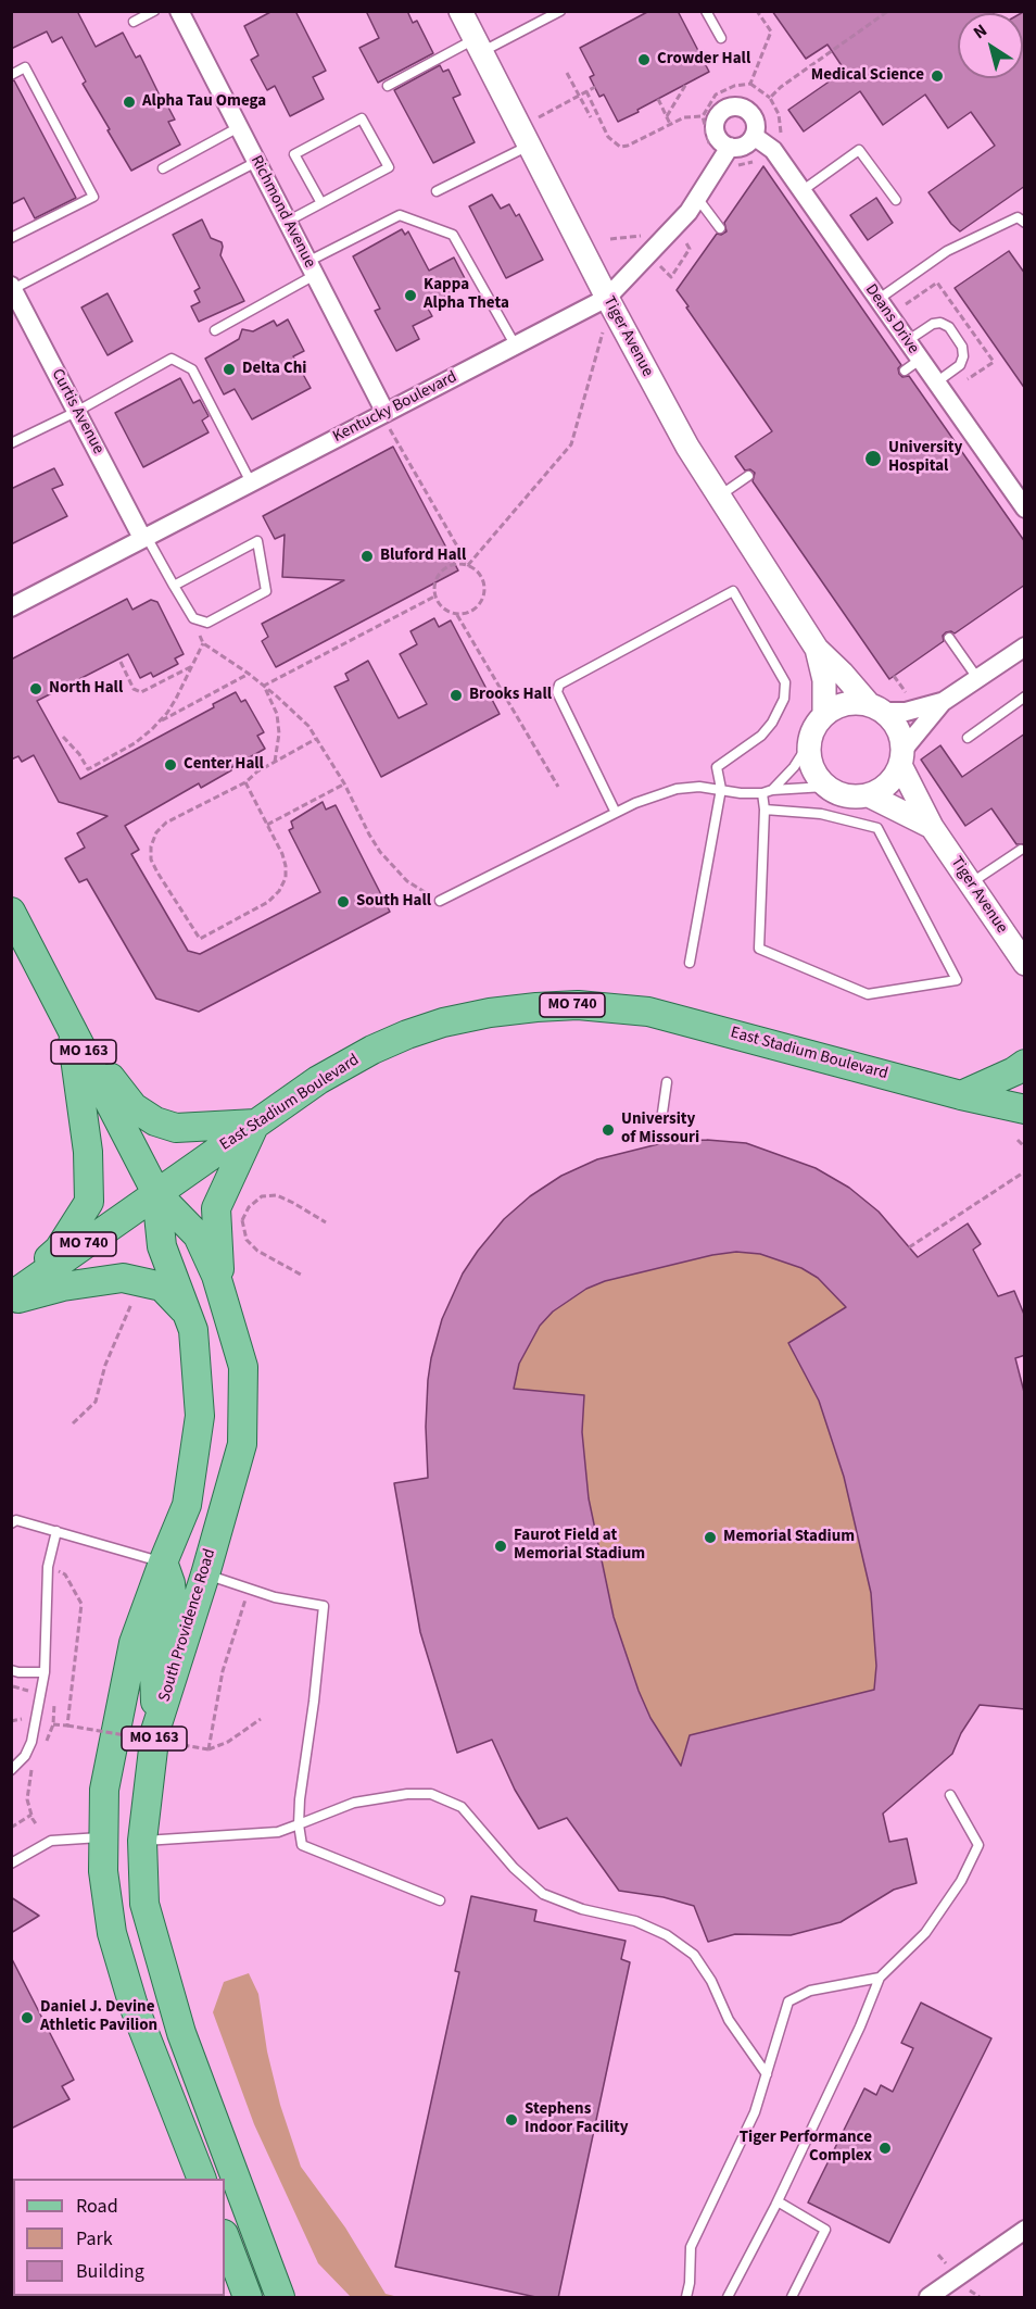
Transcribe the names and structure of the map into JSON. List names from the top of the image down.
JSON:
{
  "streets": {
    "main road": [
      "MO 740",
      "MO 163",
      "East Stadium Boulevard",
      "South Providence Road"
    ],
    "street": [
      "Richmond Avenue",
      "Deans Drive",
      "Tiger Avenue",
      "Kentucky Boulevard",
      "Curtis Avenue"
    ]
  },
  "crossings": [
    ["Richmond Avenue", "Kentucky Boulevard"],
    ["Deans Drive", "Kentucky Boulevard"],
    ["Tiger Avenue", "Kentucky Boulevard"],
    ["Kentucky Boulevard", "Curtis Avenue"],
    ["East Stadium Boulevard", "South Providence Road"]
  ],
  "places": [
    "Crowder Hall",
    "Medical Science",
    "Alpha Tau Omega",
    "Kappa Alpha Theta",
    "Delta Chi",
    "University Hospital",
    "Bluford Hall",
    "North Hall",
    "Brooks Hall",
    "Center Hall",
    "South Hall",
    "University of Missouri",
    "Memorial Stadium",
    "Faurot Field at Memorial Stadium",
    "Daniel J. Devine Athletic Pavilion",
    "Stephens Indoor Facility",
    "Tiger Performance Complex"
  ],
  "legend": ["Road", "Park", "Building"],
  "north": "top left"
}
